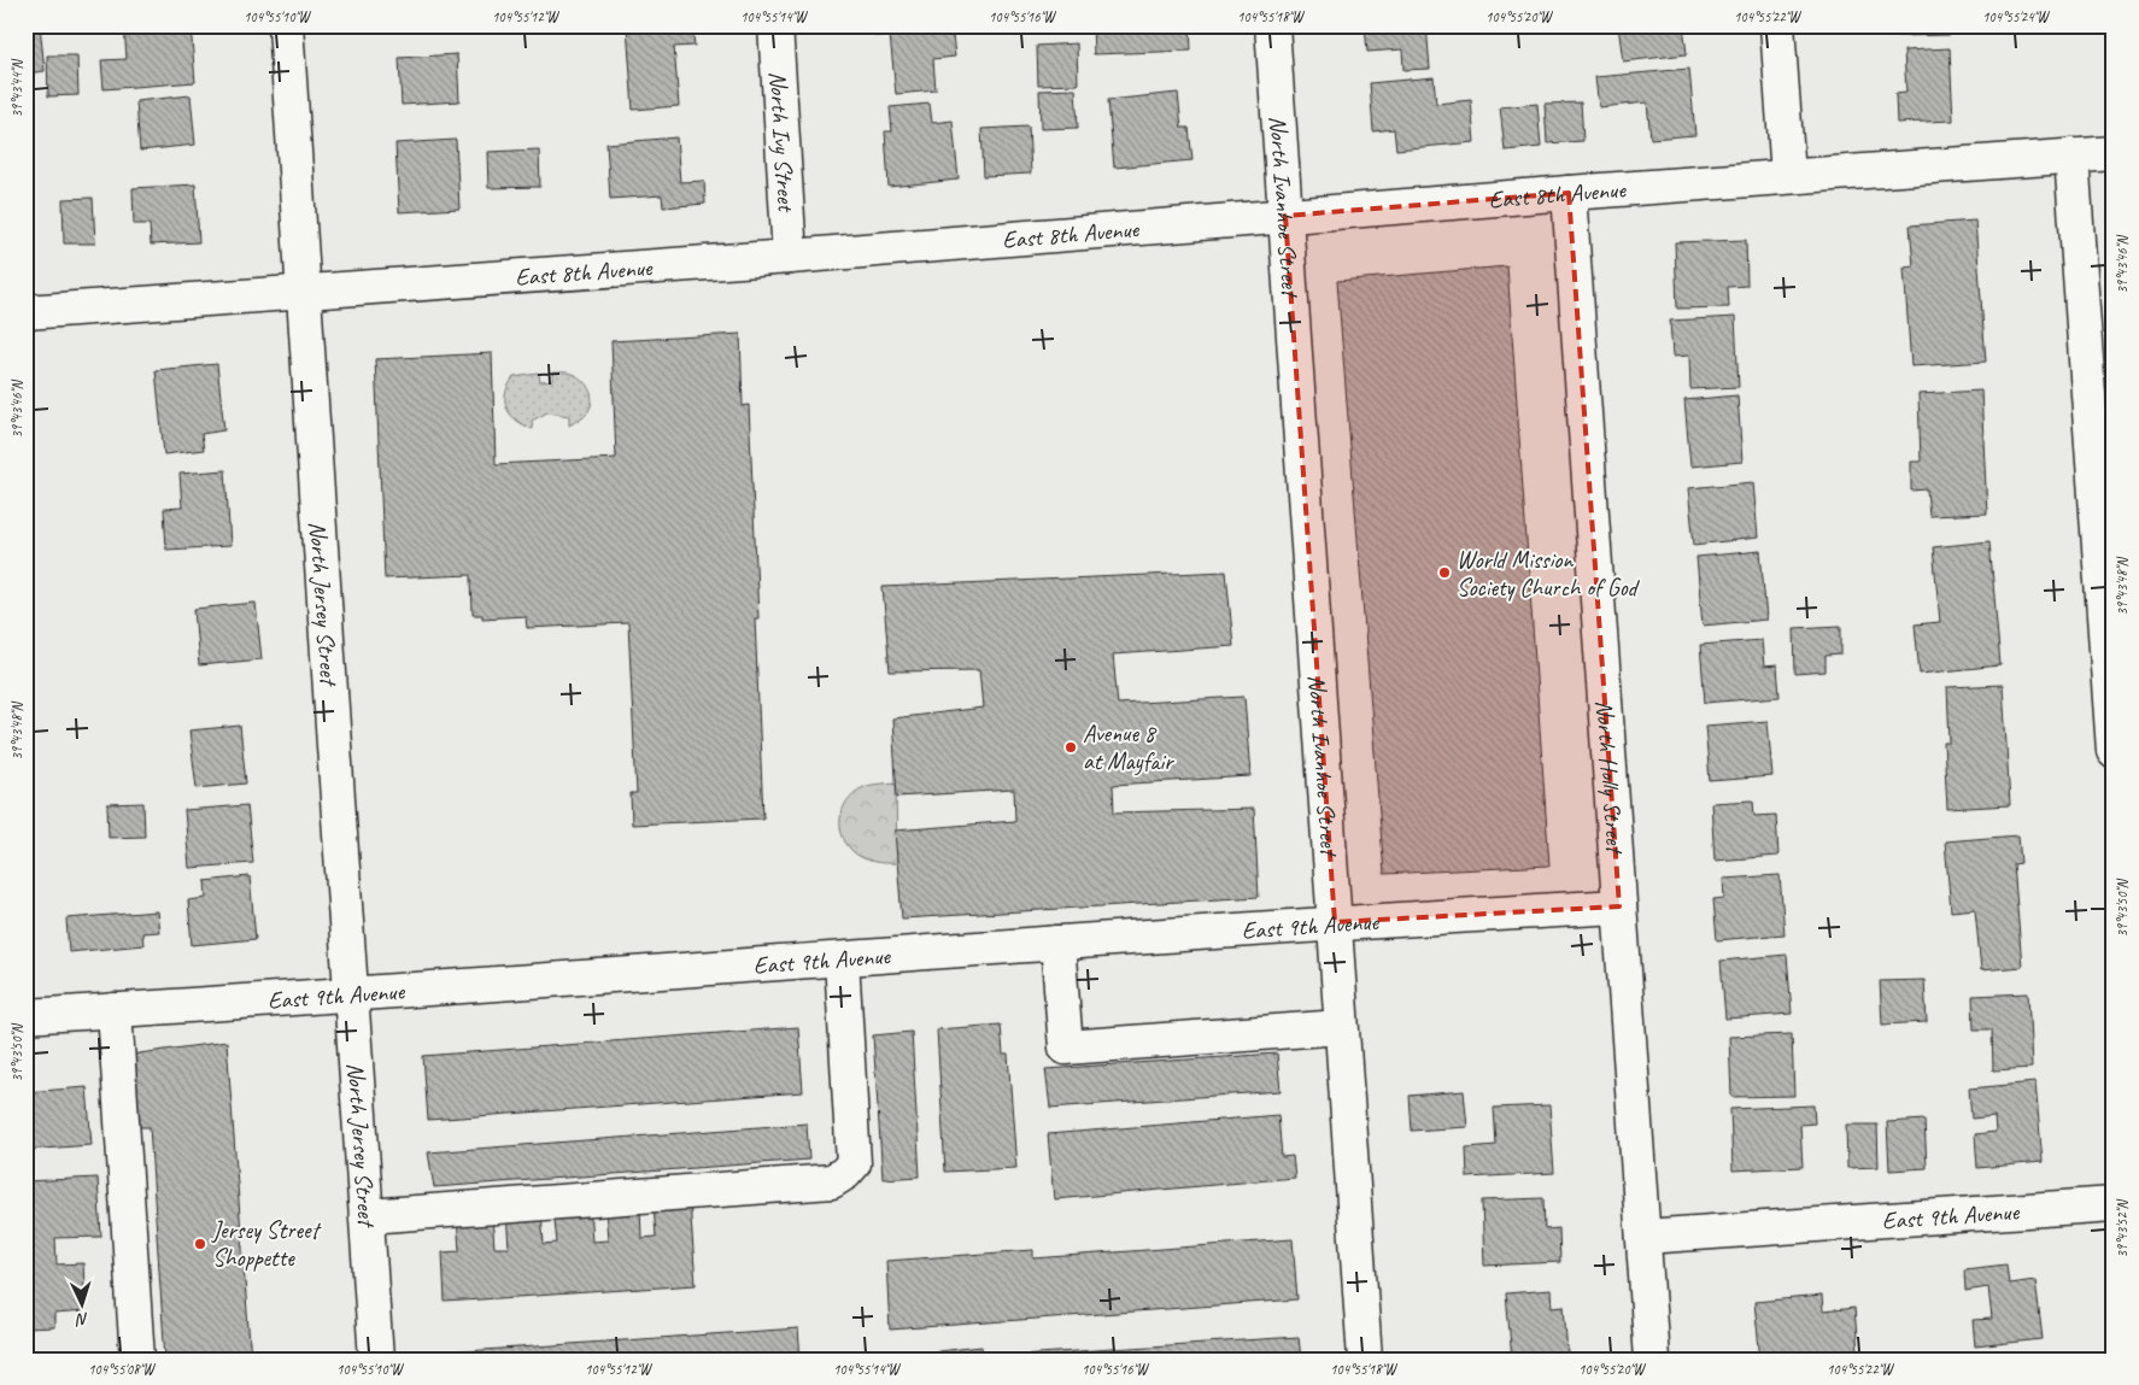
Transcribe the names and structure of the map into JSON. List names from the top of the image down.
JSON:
{
  "streets": {
    "street": [
      "North Ivy Street",
      "East 8th Avenue",
      "North Ivanhoe Street",
      "North Jersey Street",
      "North Holly Street",
      "East 9th Avenue"
    ]
  },
  "crossings": [
    ["North Ivy Street", "East 8th Avenue"],
    ["East 8th Avenue", "North Ivanhoe Street"],
    ["East 8th Avenue", "North Jersey Street"],
    ["East 8th Avenue", "North Holly Street"],
    ["North Ivanhoe Street", "East 9th Avenue"],
    ["North Jersey Street", "East 9th Avenue"],
    ["North Holly Street", "East 9th Avenue"]
  ],
  "places": ["World Mission Society Church of God", "Avenue 8 at Mayfair", "Jersey Street Shoppette"],
  "north": "bottom",
  "coordinates": [
    "104°55'10\"W",
    "104°55'12\"W",
    "104°55'14\"W",
    "104°55'16\"W",
    "104°55'18\"W",
    "104°55'20\"W",
    "104°55'22\"W",
    "104°55'24\"W",
    "39°43'44\"N",
    "39°43'46\"N",
    "39°43'48\"N",
    "39°43'50\"N",
    "39°43'52\"N",
    "104°55'08\"W"
  ]
}
